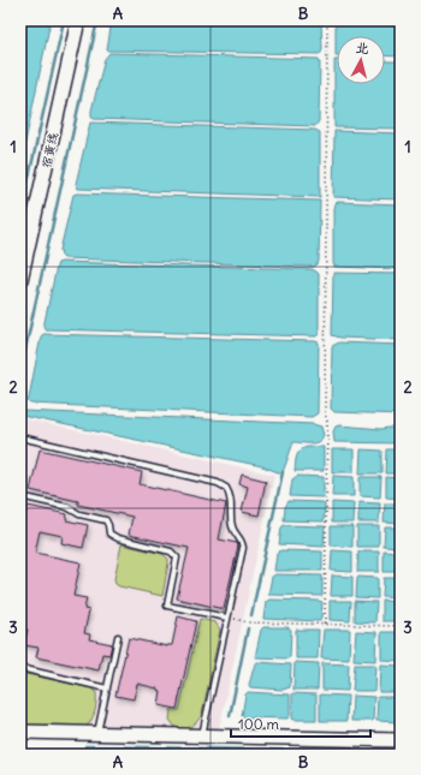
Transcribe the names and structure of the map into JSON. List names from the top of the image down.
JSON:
{
  "streets": {
    "street": ["宿黄线"]
  },
  "scale_bar": "100 m",
  "north": "top",
  "grid": {
    "columns": ["A", "B"],
    "rows": ["1", "2", "3"]
  }
}
